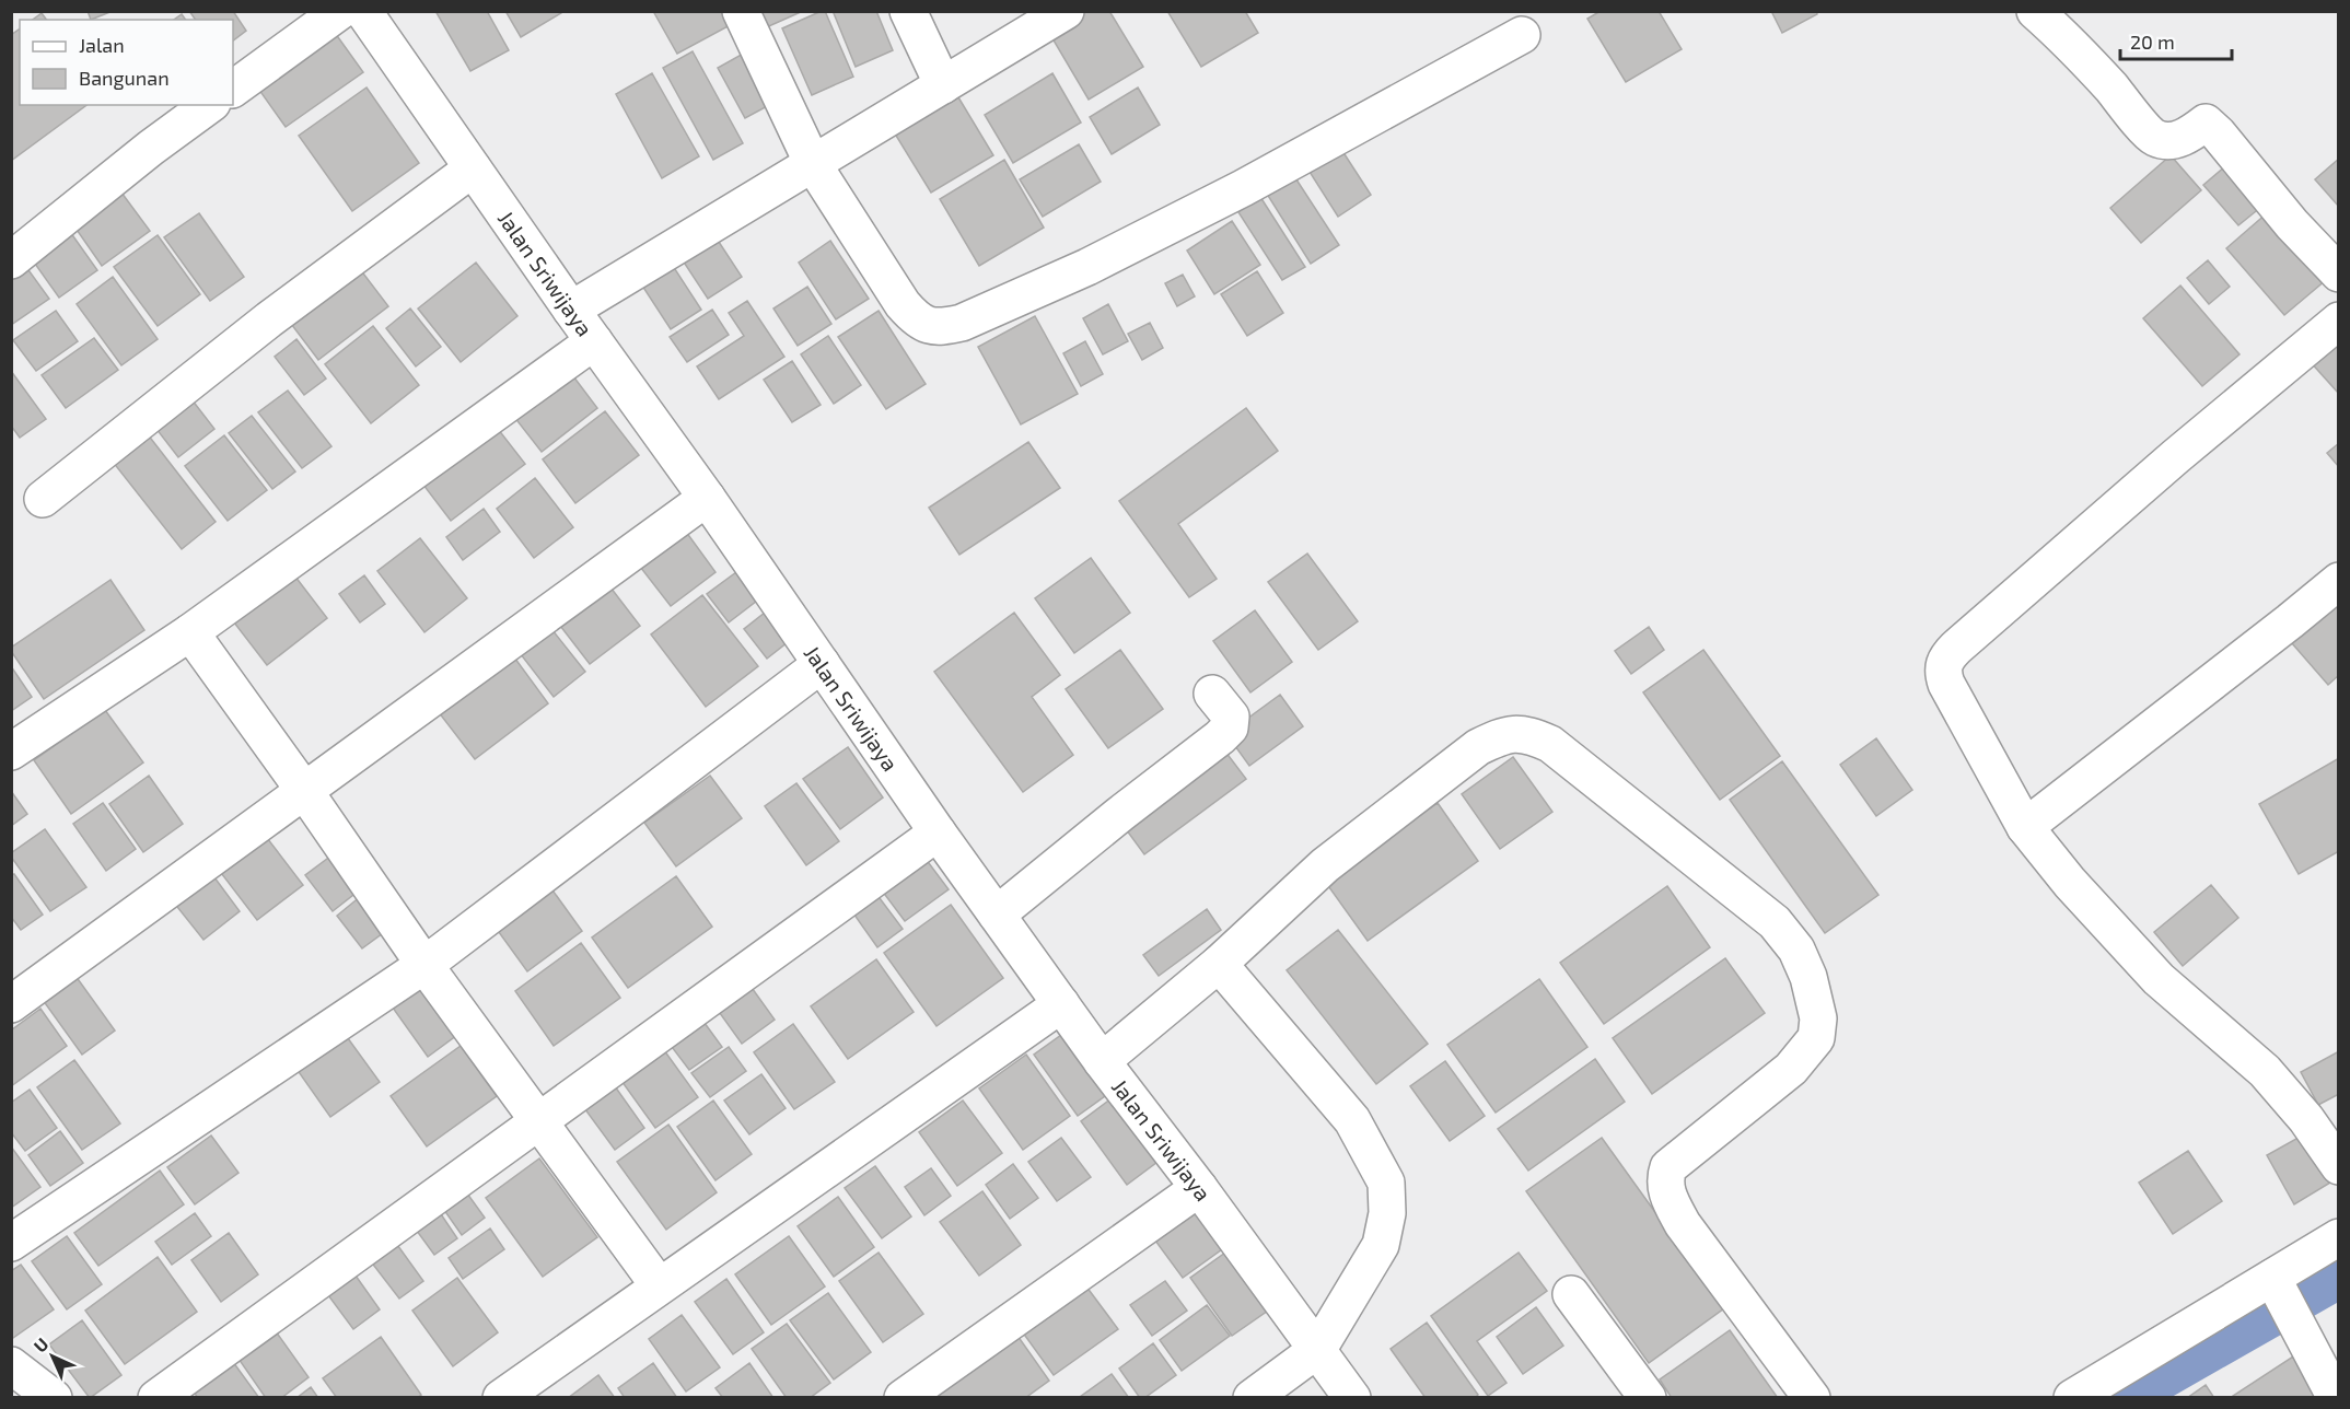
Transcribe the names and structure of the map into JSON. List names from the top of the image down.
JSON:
{
  "streets": {
    "street": ["Jalan Sriwijaya"]
  },
  "legend": ["Jalan", "Bangunan"],
  "scale_bar": "20 m",
  "north": "top left"
}
